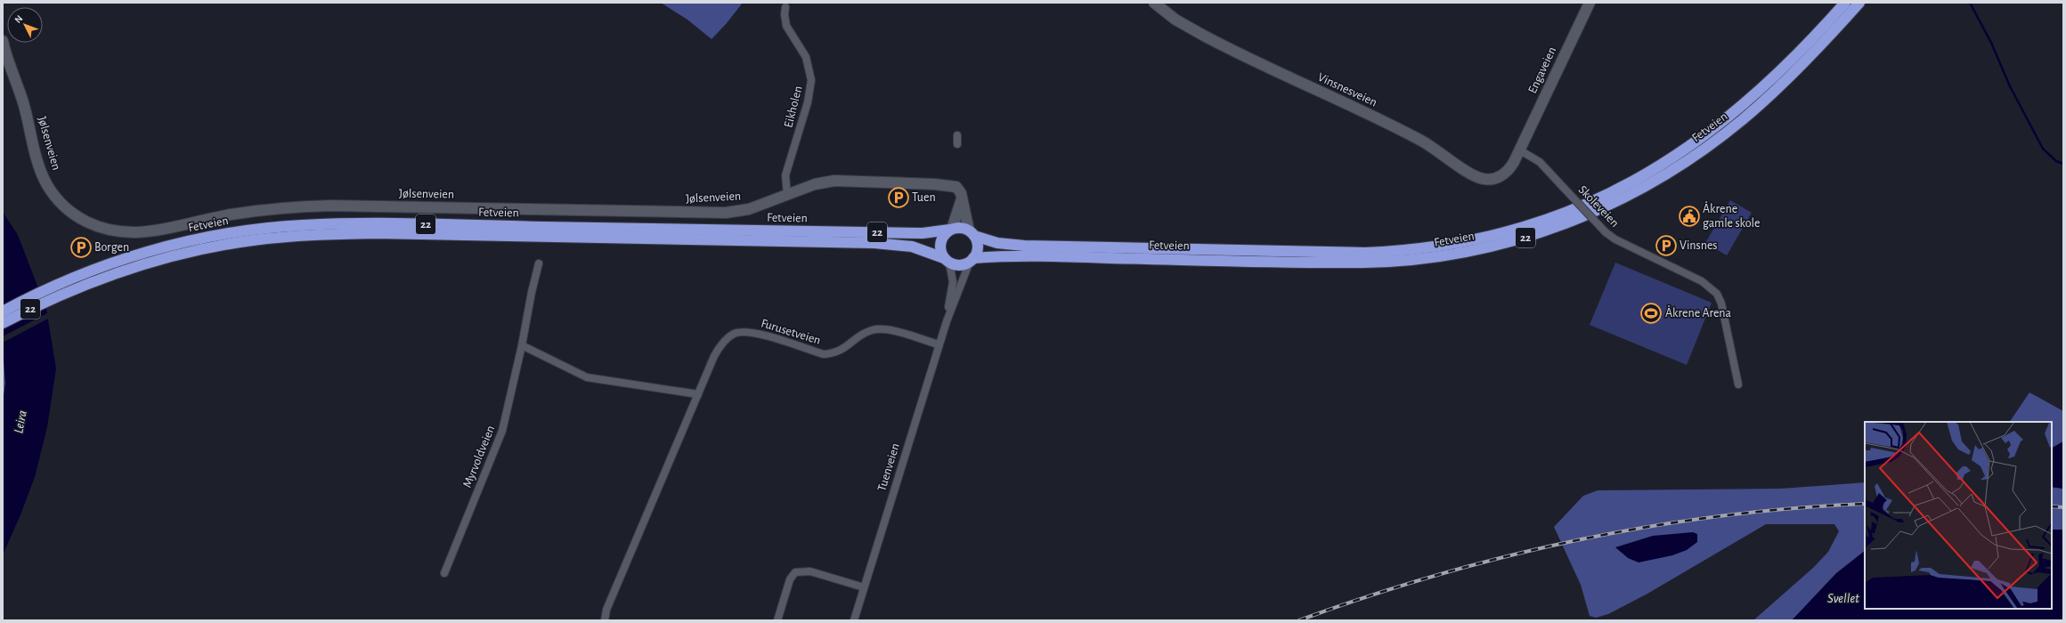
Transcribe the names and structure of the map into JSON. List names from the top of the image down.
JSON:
{
  "streets": {
    "highway": ["Fetveien", "22"],
    "main road": ["Engaveien", "Vinsnesveien", "Jølsenveien"],
    "street": [
      "Eikholen",
      "Skoleveien",
      "Furusetveien",
      "Myrvoldveien",
      "Tuenveien"
    ]
  },
  "crossings": [
    ["Engaveien", "Vinsnesveien"],
    ["Engaveien", "Skoleveien"],
    ["Vinsnesveien", "Skoleveien"],
    ["Eikholen", "Jølsenveien"],
    ["Fetveien", "Jølsenveien"],
    ["Fetveien", "22"],
    ["Fetveien", "Tuenveien"],
    ["Jølsenveien", "22"],
    ["Jølsenveien", "Tuenveien"],
    ["22", "Tuenveien"],
    ["Furusetveien", "Tuenveien"]
  ],
  "water": ["Leira", "Svellet"],
  "places": {
    "parking": ["Tuen", "Vinsnes", "Borgen"],
    "public building": ["Åkrene gamle skole"],
    "sports": ["Åkrene Arena"]
  },
  "north": "top left"
}
